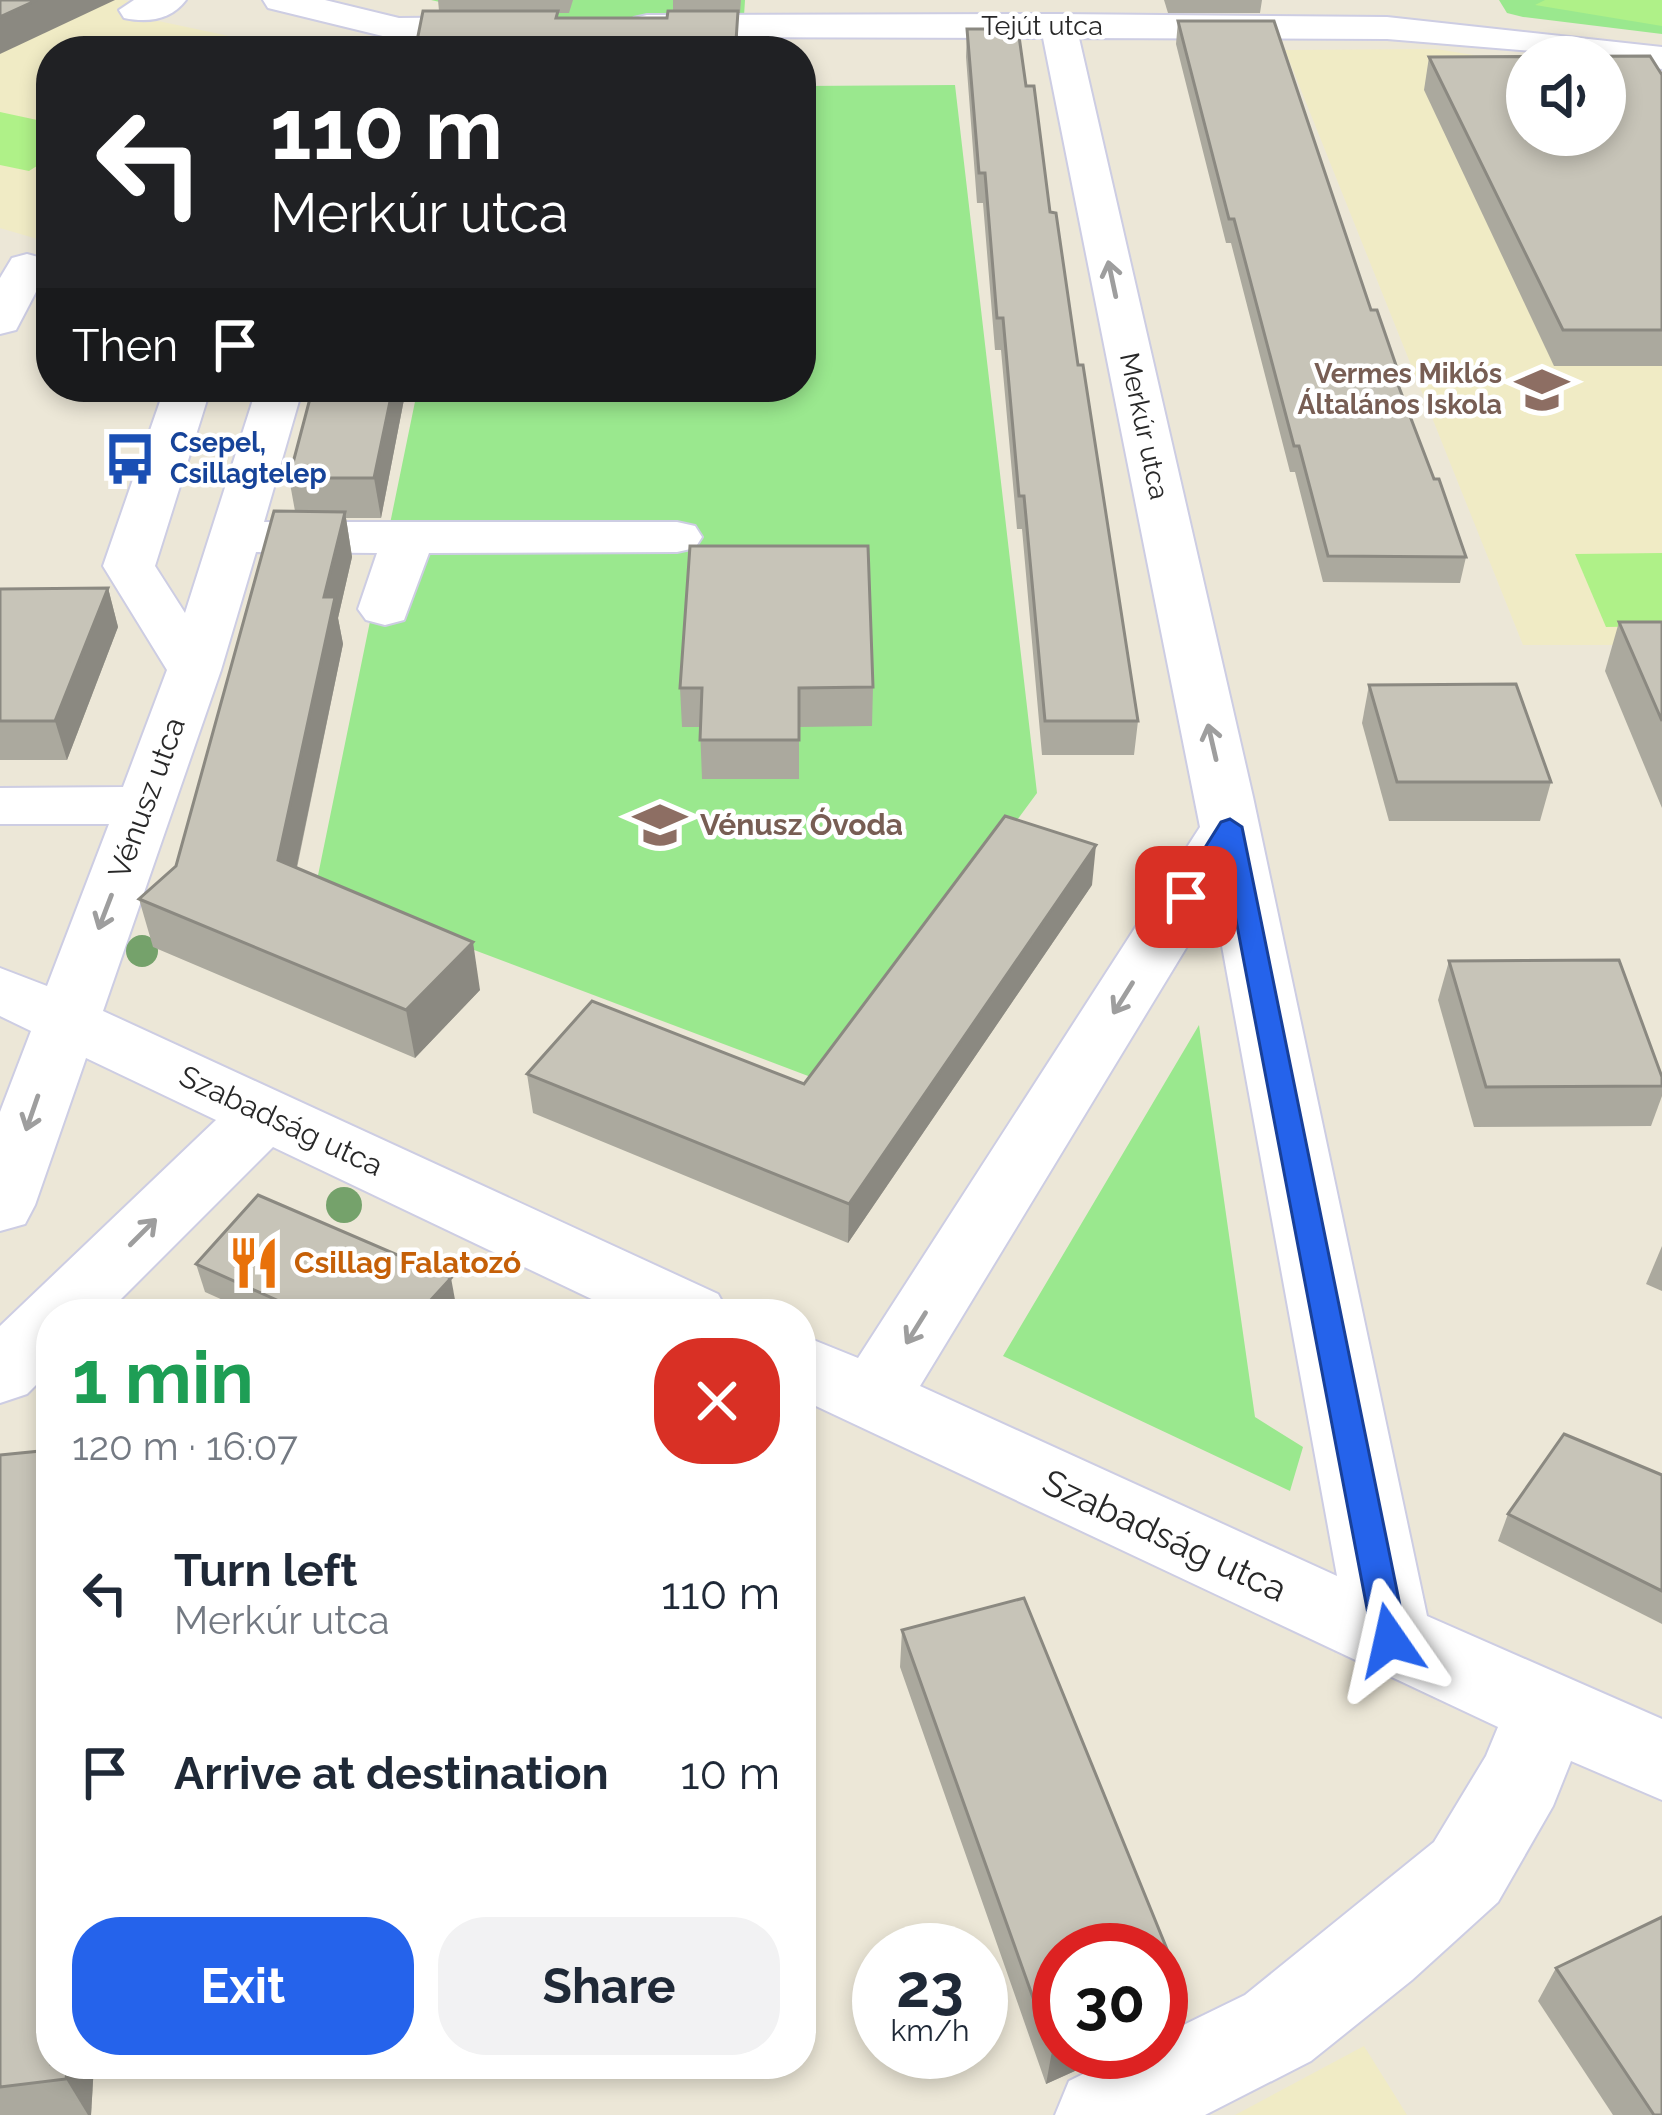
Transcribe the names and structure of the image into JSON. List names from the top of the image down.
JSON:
{
  "streets": {
    "street": [
      "Tejút utca",
      "Merkúr utca",
      "Vénusz utca",
      "Szabadság utca"
    ]
  },
  "crossings": [
    ["Tejút utca", "Merkúr utca"],
    ["Merkúr utca", "Szabadság utca"],
    ["Vénusz utca", "Szabadság utca"]
  ],
  "one_way": ["Merkúr utca"],
  "places": {
    "school or university": ["Vermes Miklós Általános Iskola", "Vénusz Óvoda"],
    "bus stop": ["Csepel, Csillagtelep"],
    "restaurant": ["Csillag Falatozó"]
  },
  "page": {
    "turn": ["110 m", "Merkúr utca"],
    "then": "Then",
    "heading": ["1 min", "120 m · 16:07"],
    "list": [
      {
        "name": "Turn left",
        "note": "Merkúr utca",
        "value": "110 m"
      },
      {
        "name": "Arrive at destination",
        "value": "10 m"
      }
    ],
    "buttons": ["Exit", "Share"],
    "speed": "23 km/h",
    "limit": "30"
  }
}
